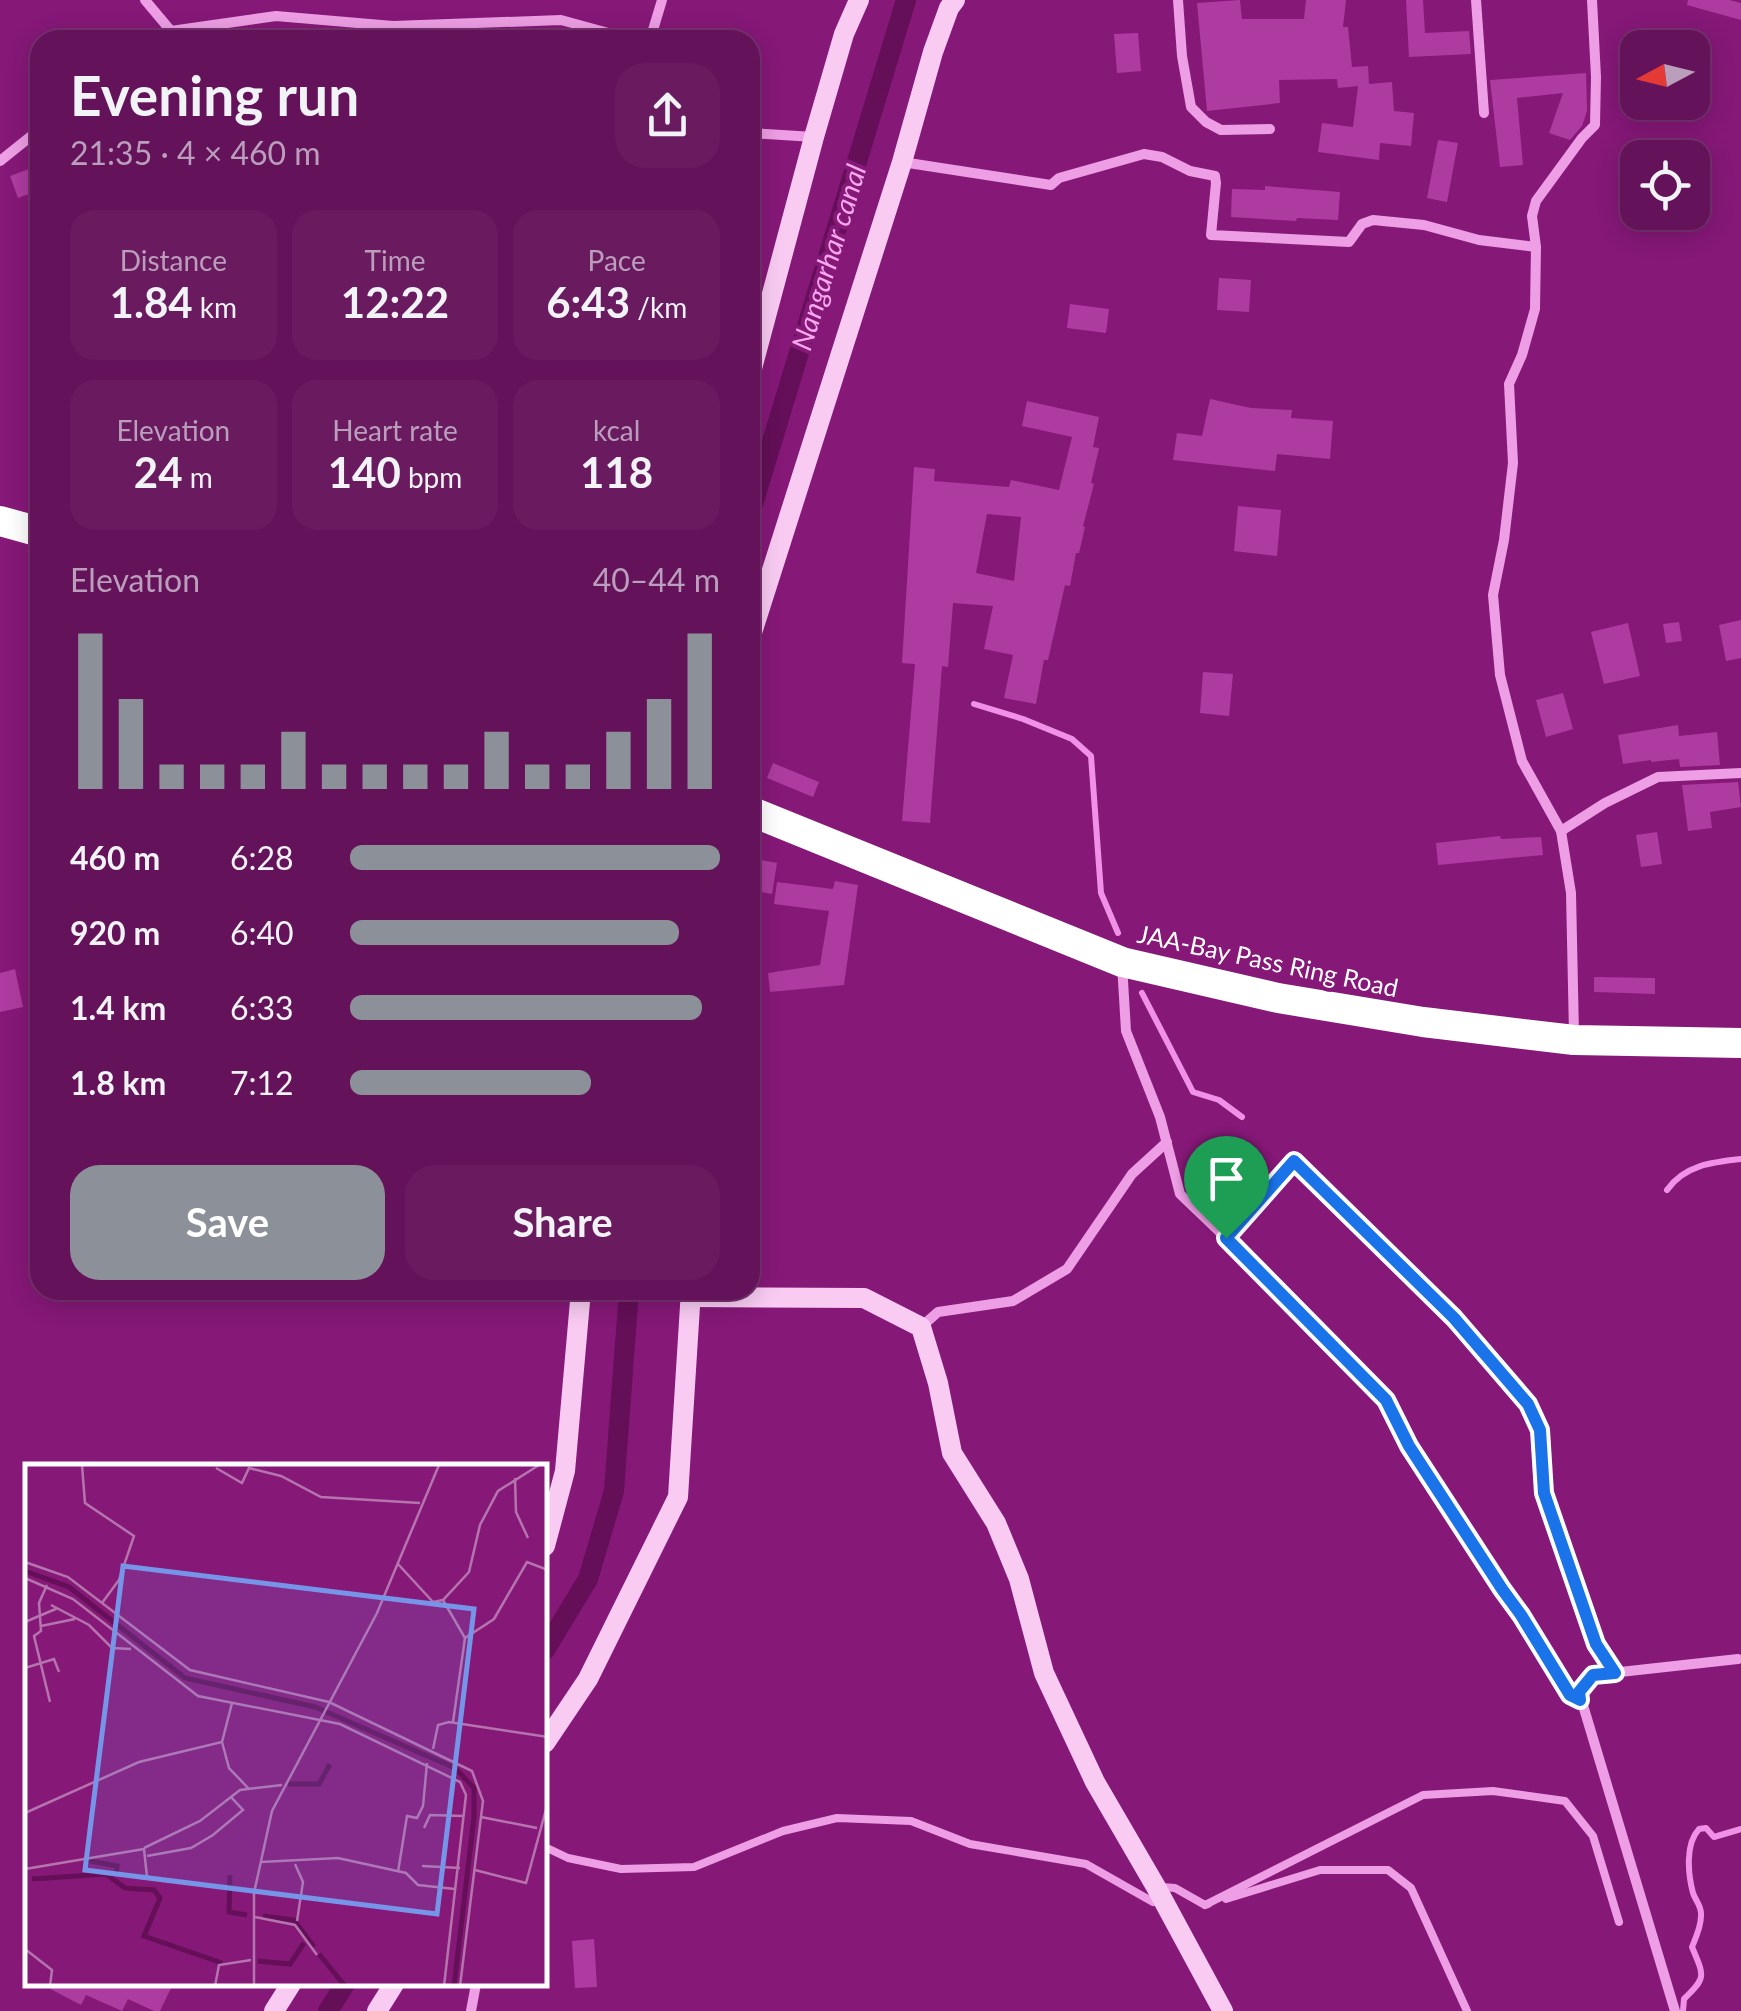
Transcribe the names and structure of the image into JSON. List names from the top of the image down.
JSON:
{
  "streets": {
    "highway": ["JAA-Bay Pass Ring Road"]
  },
  "water": ["Nangarhar canal"],
  "north": "left",
  "page": {
    "heading": ["Evening run", "21:35 · 4 × 460 m"],
    "stats": [
      ["Distance", "1.84 km"],
      ["Time", "12:22"],
      ["Pace", "6:43 /km"],
      ["Elevation", "24 m"],
      ["Heart rate", "140 bpm"],
      ["kcal", "118"]
    ],
    "chart": ["Elevation", "40–44 m"],
    "list": [
      {
        "name": "460 m",
        "note": "6:28"
      },
      {
        "name": "920 m",
        "note": "6:40"
      },
      {
        "name": "1.4 km",
        "note": "6:33"
      },
      {
        "name": "1.8 km",
        "note": "7:12"
      }
    ],
    "buttons": ["Save", "Share"]
  }
}
